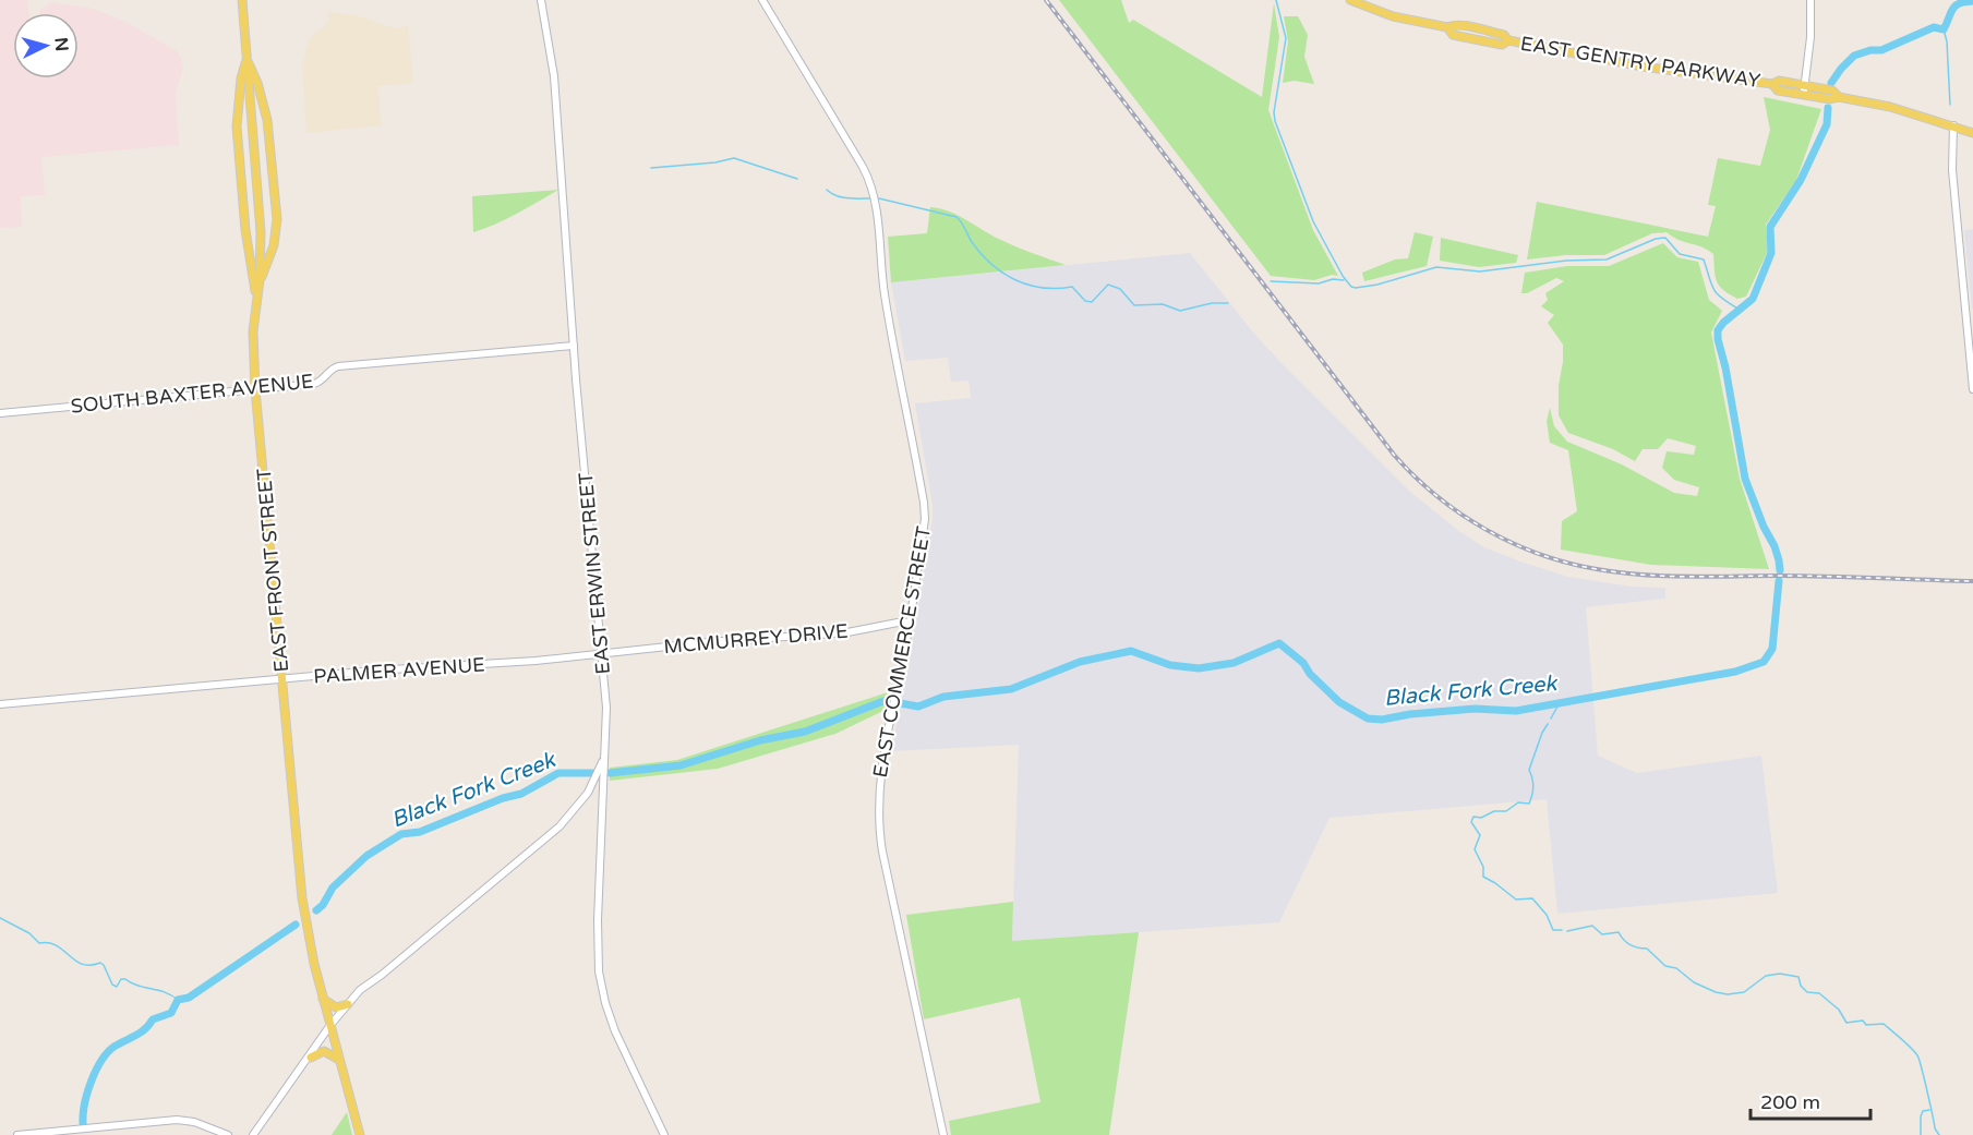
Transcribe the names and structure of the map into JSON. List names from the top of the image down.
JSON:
{
  "streets": {
    "main road": ["EAST GENTRY PARKWAY", "EAST FRONT STREET"],
    "street": [
      "SOUTH BAXTER AVENUE",
      "EAST ERWIN STREET",
      "MCMURREY DRIVE",
      "EAST COMMERCE STREET",
      "PALMER AVENUE"
    ]
  },
  "crossings": [
    ["SOUTH BAXTER AVENUE", "EAST FRONT STREET"],
    ["SOUTH BAXTER AVENUE", "EAST ERWIN STREET"],
    ["EAST FRONT STREET", "PALMER AVENUE"],
    ["EAST ERWIN STREET", "MCMURREY DRIVE"],
    ["EAST ERWIN STREET", "PALMER AVENUE"],
    ["MCMURREY DRIVE", "EAST COMMERCE STREET"],
    ["MCMURREY DRIVE", "PALMER AVENUE"]
  ],
  "water": ["Black Fork Creek"],
  "scale_bar": "200 m",
  "north": "right"
}
